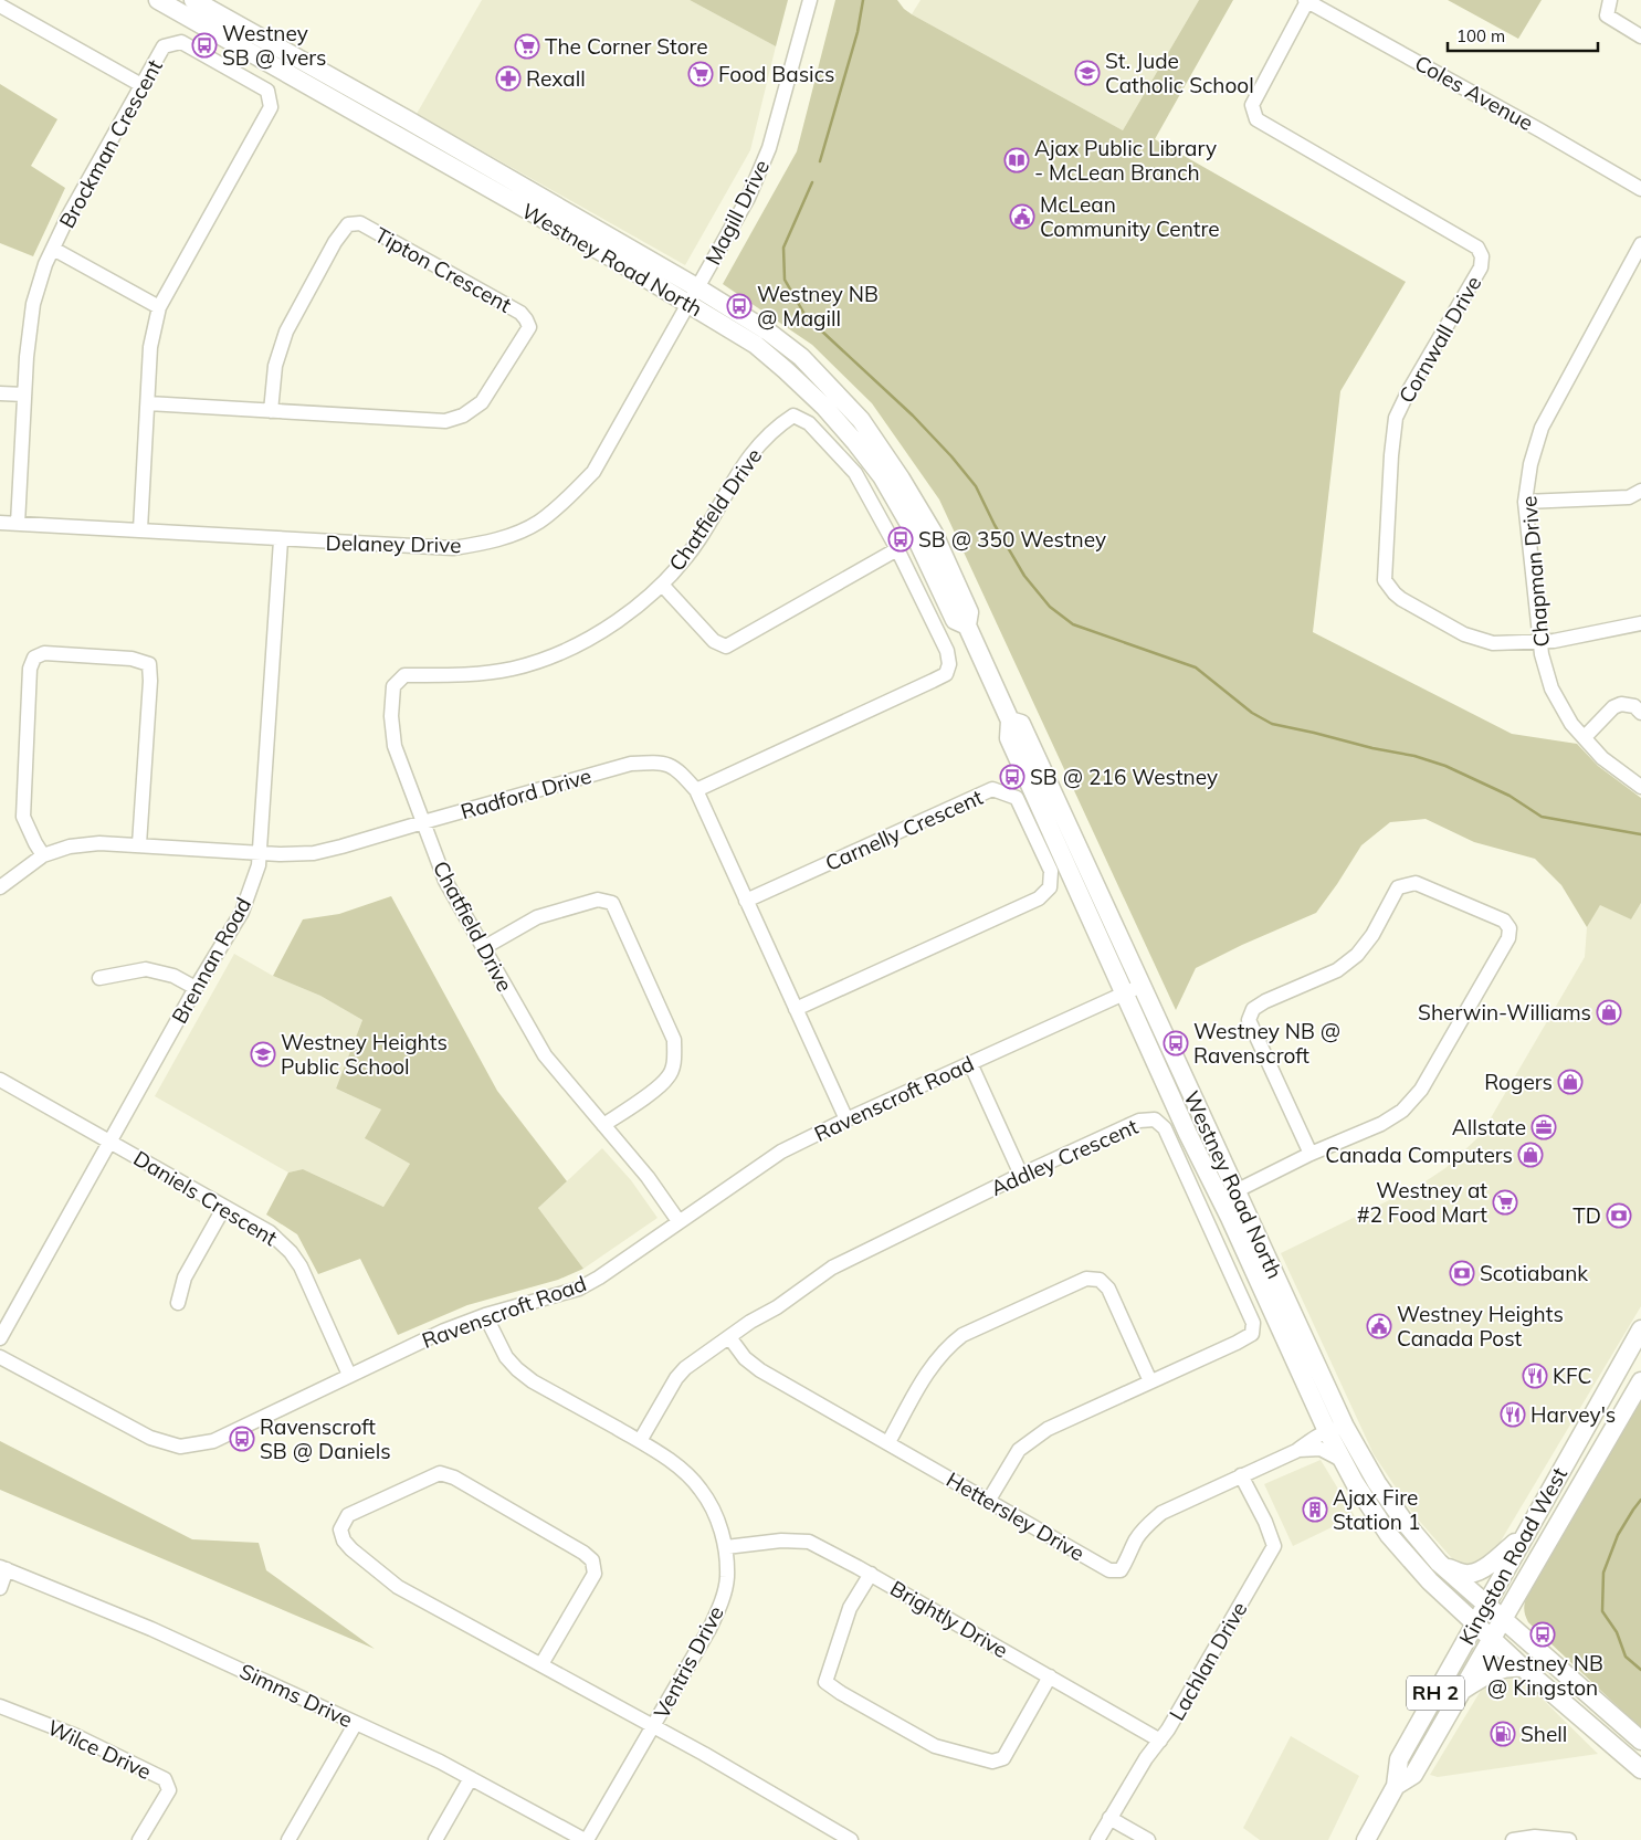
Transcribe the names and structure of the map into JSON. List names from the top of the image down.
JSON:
{
  "streets": {
    "main road": ["Westney Road North", "Kingston Road West", "RH 2"],
    "street": [
      "Coles Avenue",
      "Brockman Crescent",
      "Magill Drive",
      "Tipton Crescent",
      "Cornwall Drive",
      "Chatfield Drive",
      "Delaney Drive",
      "Chapman Drive",
      "Radford Drive",
      "Carnelly Crescent",
      "Brennan Road",
      "Ravenscroft Road",
      "Addley Crescent",
      "Daniels Crescent",
      "Hettersley Drive",
      "Brightly Drive",
      "Lachlan Drive",
      "Ventris Drive",
      "Simms Drive",
      "Wilce Drive"
    ]
  },
  "crossings": [
    ["Coles Avenue", "Cornwall Drive"],
    ["Brockman Crescent", "Tipton Crescent"],
    ["Brockman Crescent", "Delaney Drive"],
    ["Magill Drive", "Westney Road North"],
    ["Magill Drive", "Delaney Drive"],
    ["Westney Road North", "Delaney Drive"],
    ["Westney Road North", "Ravenscroft Road"],
    ["Westney Road North", "Hettersley Drive"],
    ["Westney Road North", "Kingston Road West"],
    ["Cornwall Drive", "Chapman Drive"],
    ["Chatfield Drive", "Radford Drive"],
    ["Chatfield Drive", "Ravenscroft Road"],
    ["Delaney Drive", "Brennan Road"],
    ["Radford Drive", "Carnelly Crescent"],
    ["Radford Drive", "Brennan Road"],
    ["Radford Drive", "Ravenscroft Road"],
    ["Brennan Road", "Daniels Crescent"],
    ["Ravenscroft Road", "Daniels Crescent"],
    ["Ravenscroft Road", "Ventris Drive"],
    ["Addley Crescent", "Hettersley Drive"],
    ["Addley Crescent", "Ventris Drive"],
    ["Hettersley Drive", "Lachlan Drive"],
    ["Brightly Drive", "Lachlan Drive"],
    ["Brightly Drive", "Ventris Drive"],
    ["Ventris Drive", "Simms Drive"]
  ],
  "places": {
    "bus stop": [
      "Westney SB @ Ivers",
      "Westney NB @ Magill",
      "SB @ 350 Westney",
      "SB @ 216 Westney",
      "Westney NB @ Ravenscroft",
      "Ravenscroft SB @ Daniels",
      "Westney NB @ Kingston"
    ],
    "supermarket": ["The Corner Store", "Food Basics", "Westney at #2 Food Mart"],
    "school or university": ["St. Jude Catholic School", "Westney Heights Public School"],
    "pharmacy": ["Rexall"],
    "library": ["Ajax Public Library - McLean Branch"],
    "public building": ["McLean Community Centre", "Westney Heights Canada Post"],
    "shop": ["Sherwin-Williams", "Rogers", "Canada Computers"],
    "office": ["Allstate"],
    "bank": ["TD", "Scotiabank"],
    "restaurant": ["KFC", "Harvey's"],
    "building": ["Ajax Fire Station 1"],
    "fuel station": ["Shell"]
  },
  "scale_bar": "100 m"
}
